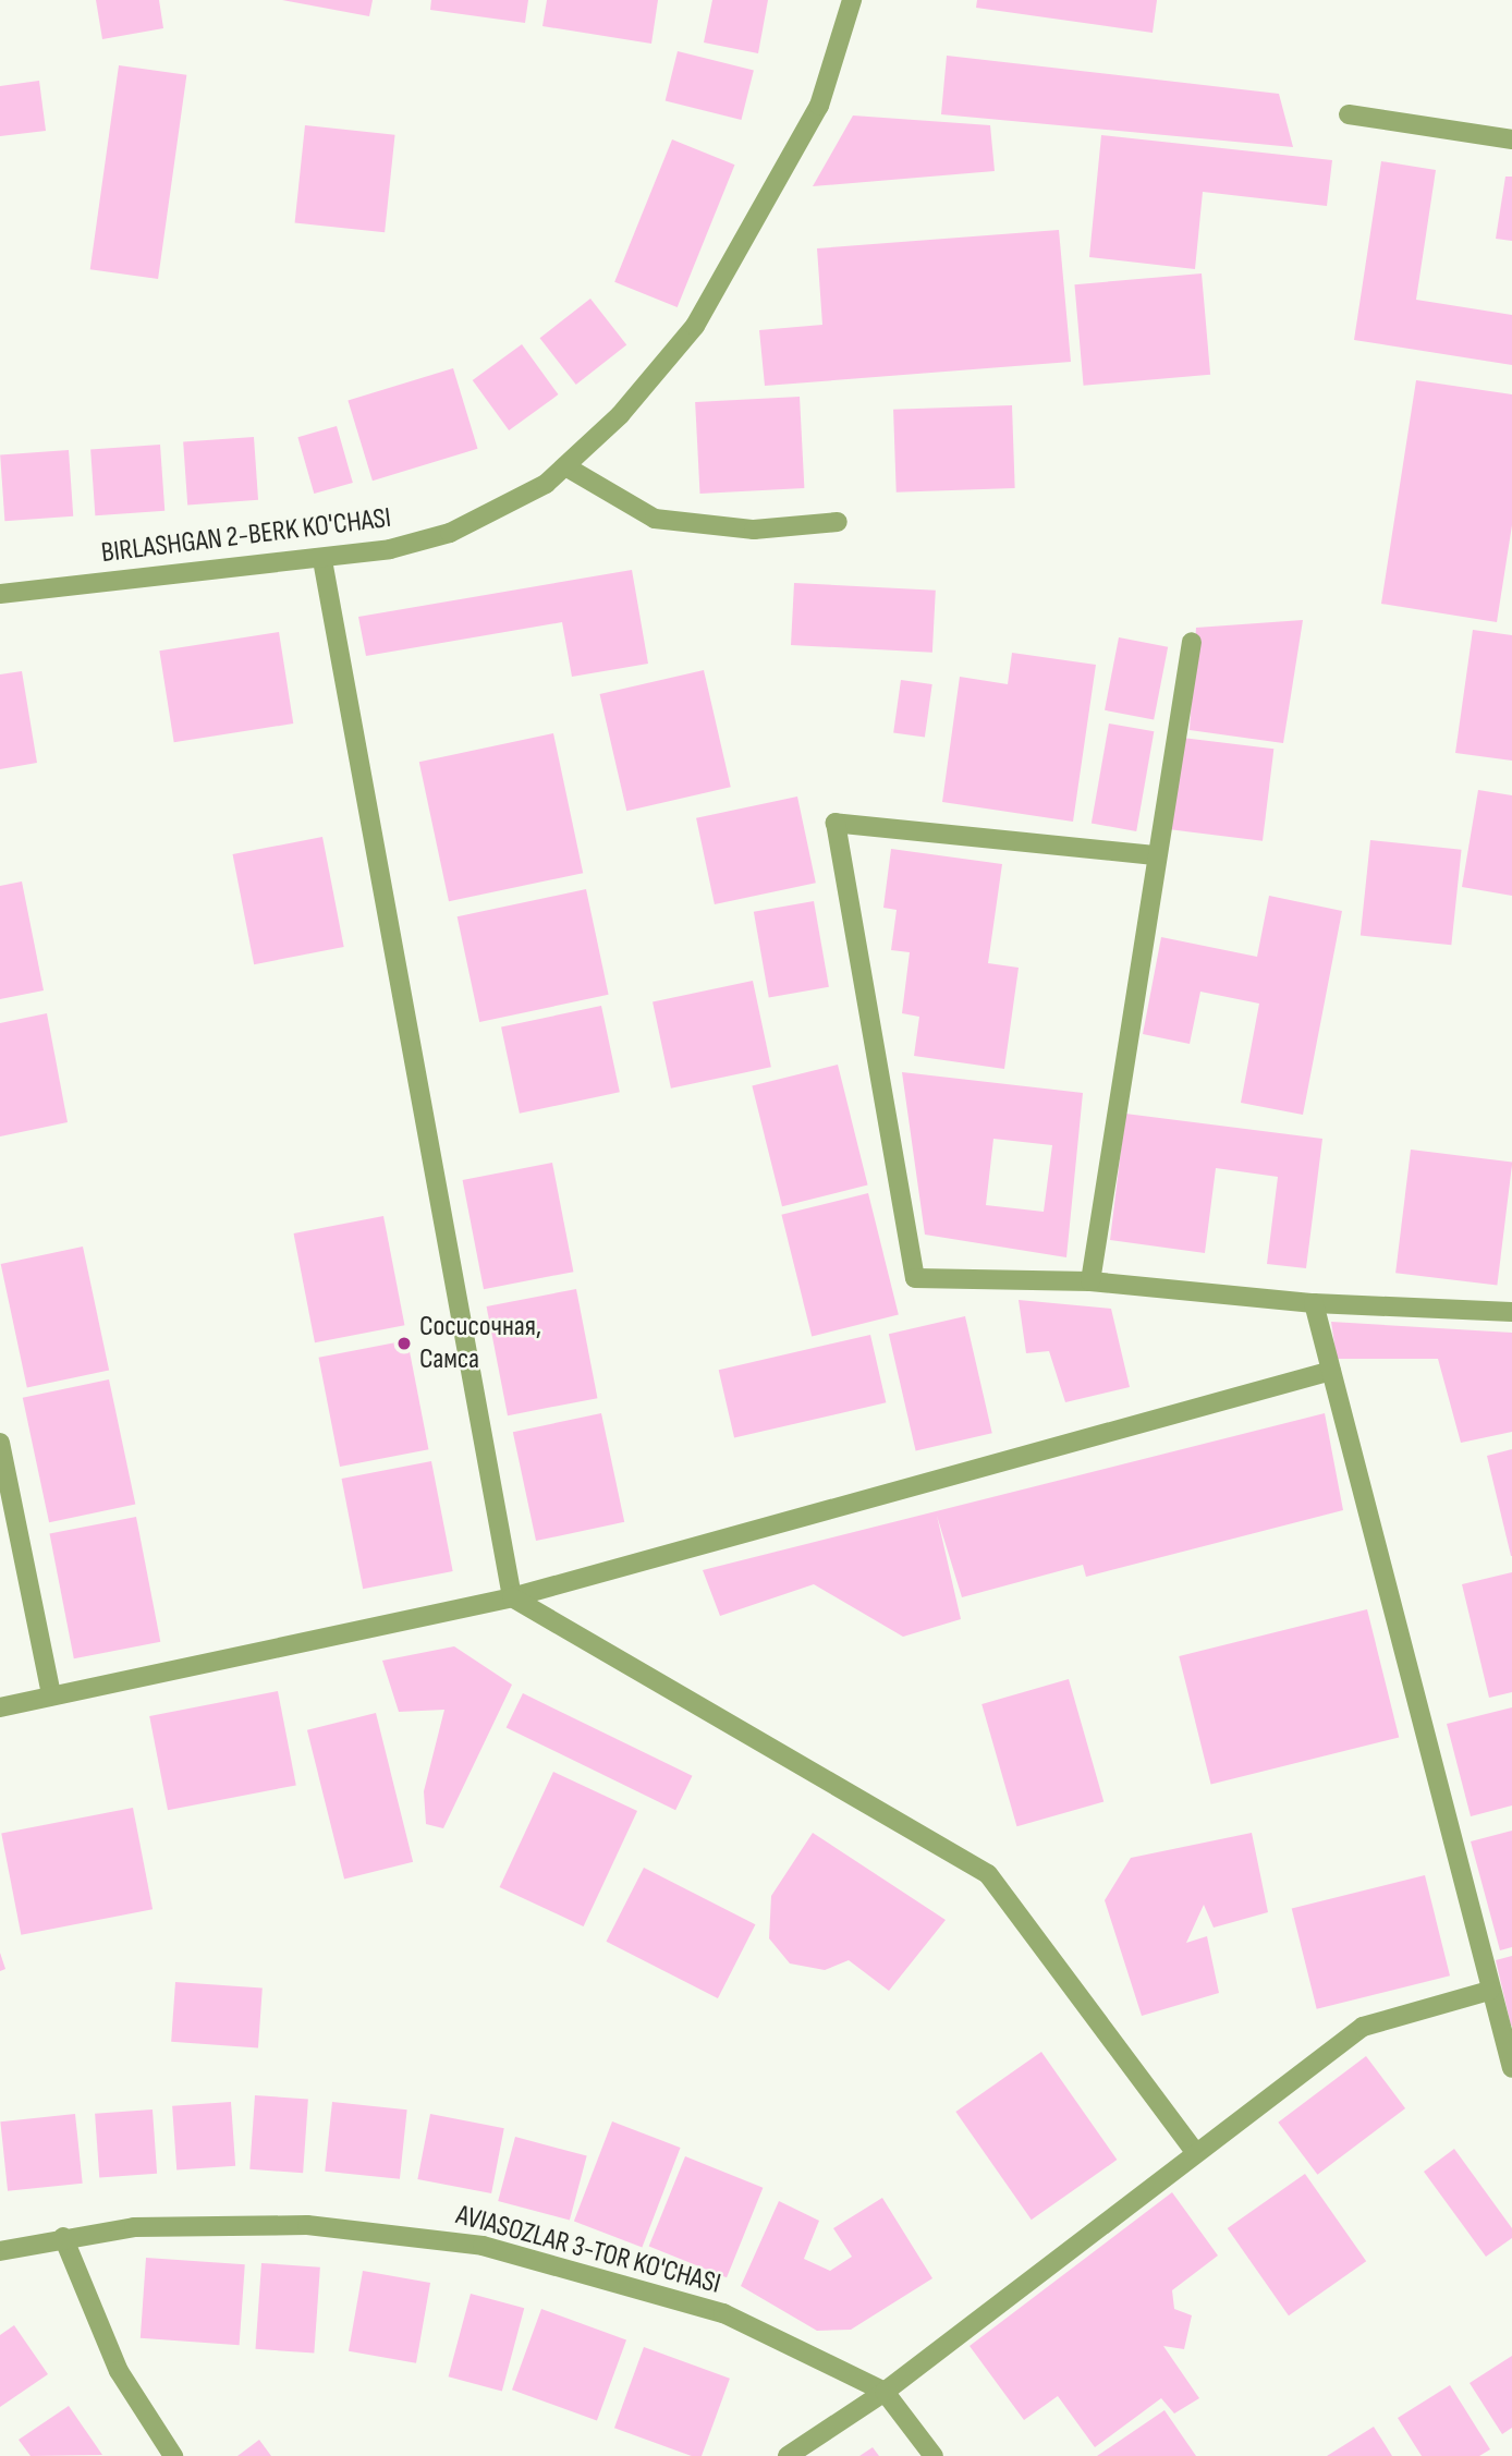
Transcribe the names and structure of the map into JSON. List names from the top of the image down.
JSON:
{
  "streets": {
    "street": ["BIRLASHGAN 2-BERK KO'CHASI", "AVIASOZLAR 3-TOR KO'CHASI"]
  },
  "places": ["Сосисочная, Самса"]
}
